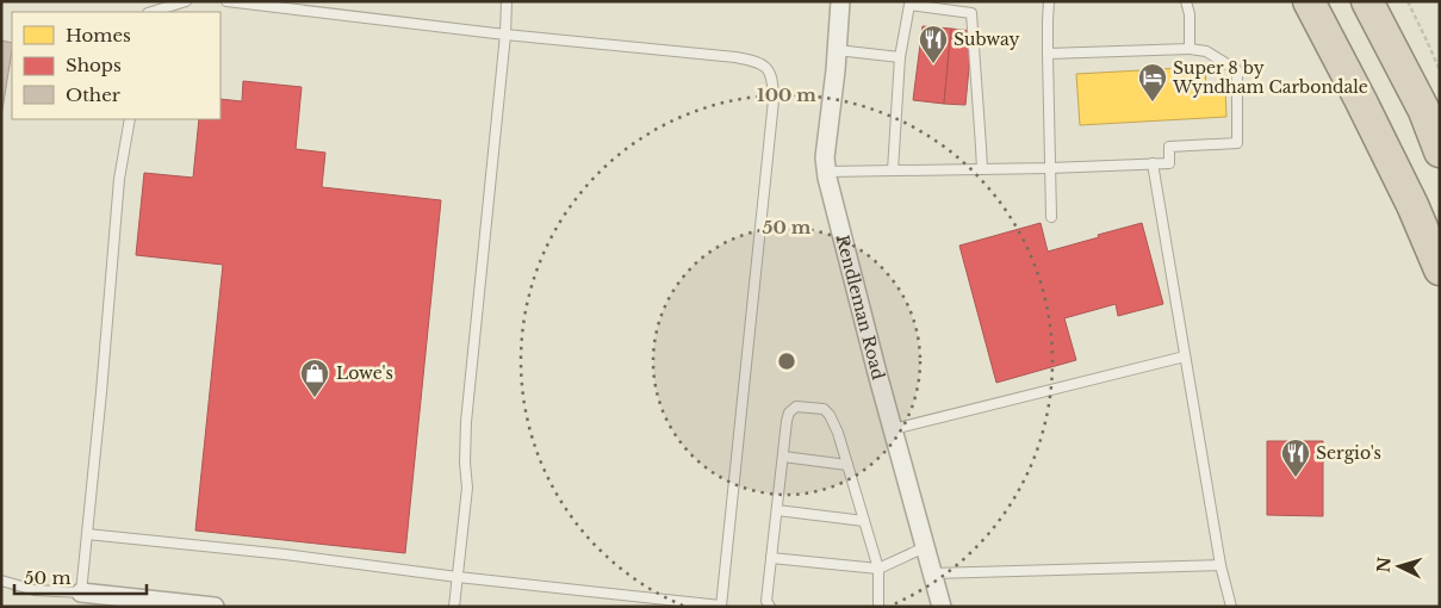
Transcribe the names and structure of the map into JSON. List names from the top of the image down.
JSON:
{
  "streets": {
    "street": ["Rendleman Road"]
  },
  "places": {
    "restaurant": ["Subway", "Sergio's"],
    "hotel": ["Super 8 by Wyndham Carbondale"],
    "shop": ["Lowe's"]
  },
  "legend": ["Homes", "Shops", "Other"],
  "scale_bar": "50 m",
  "north": "left",
  "rings": ["100 m", "50 m"]
}
